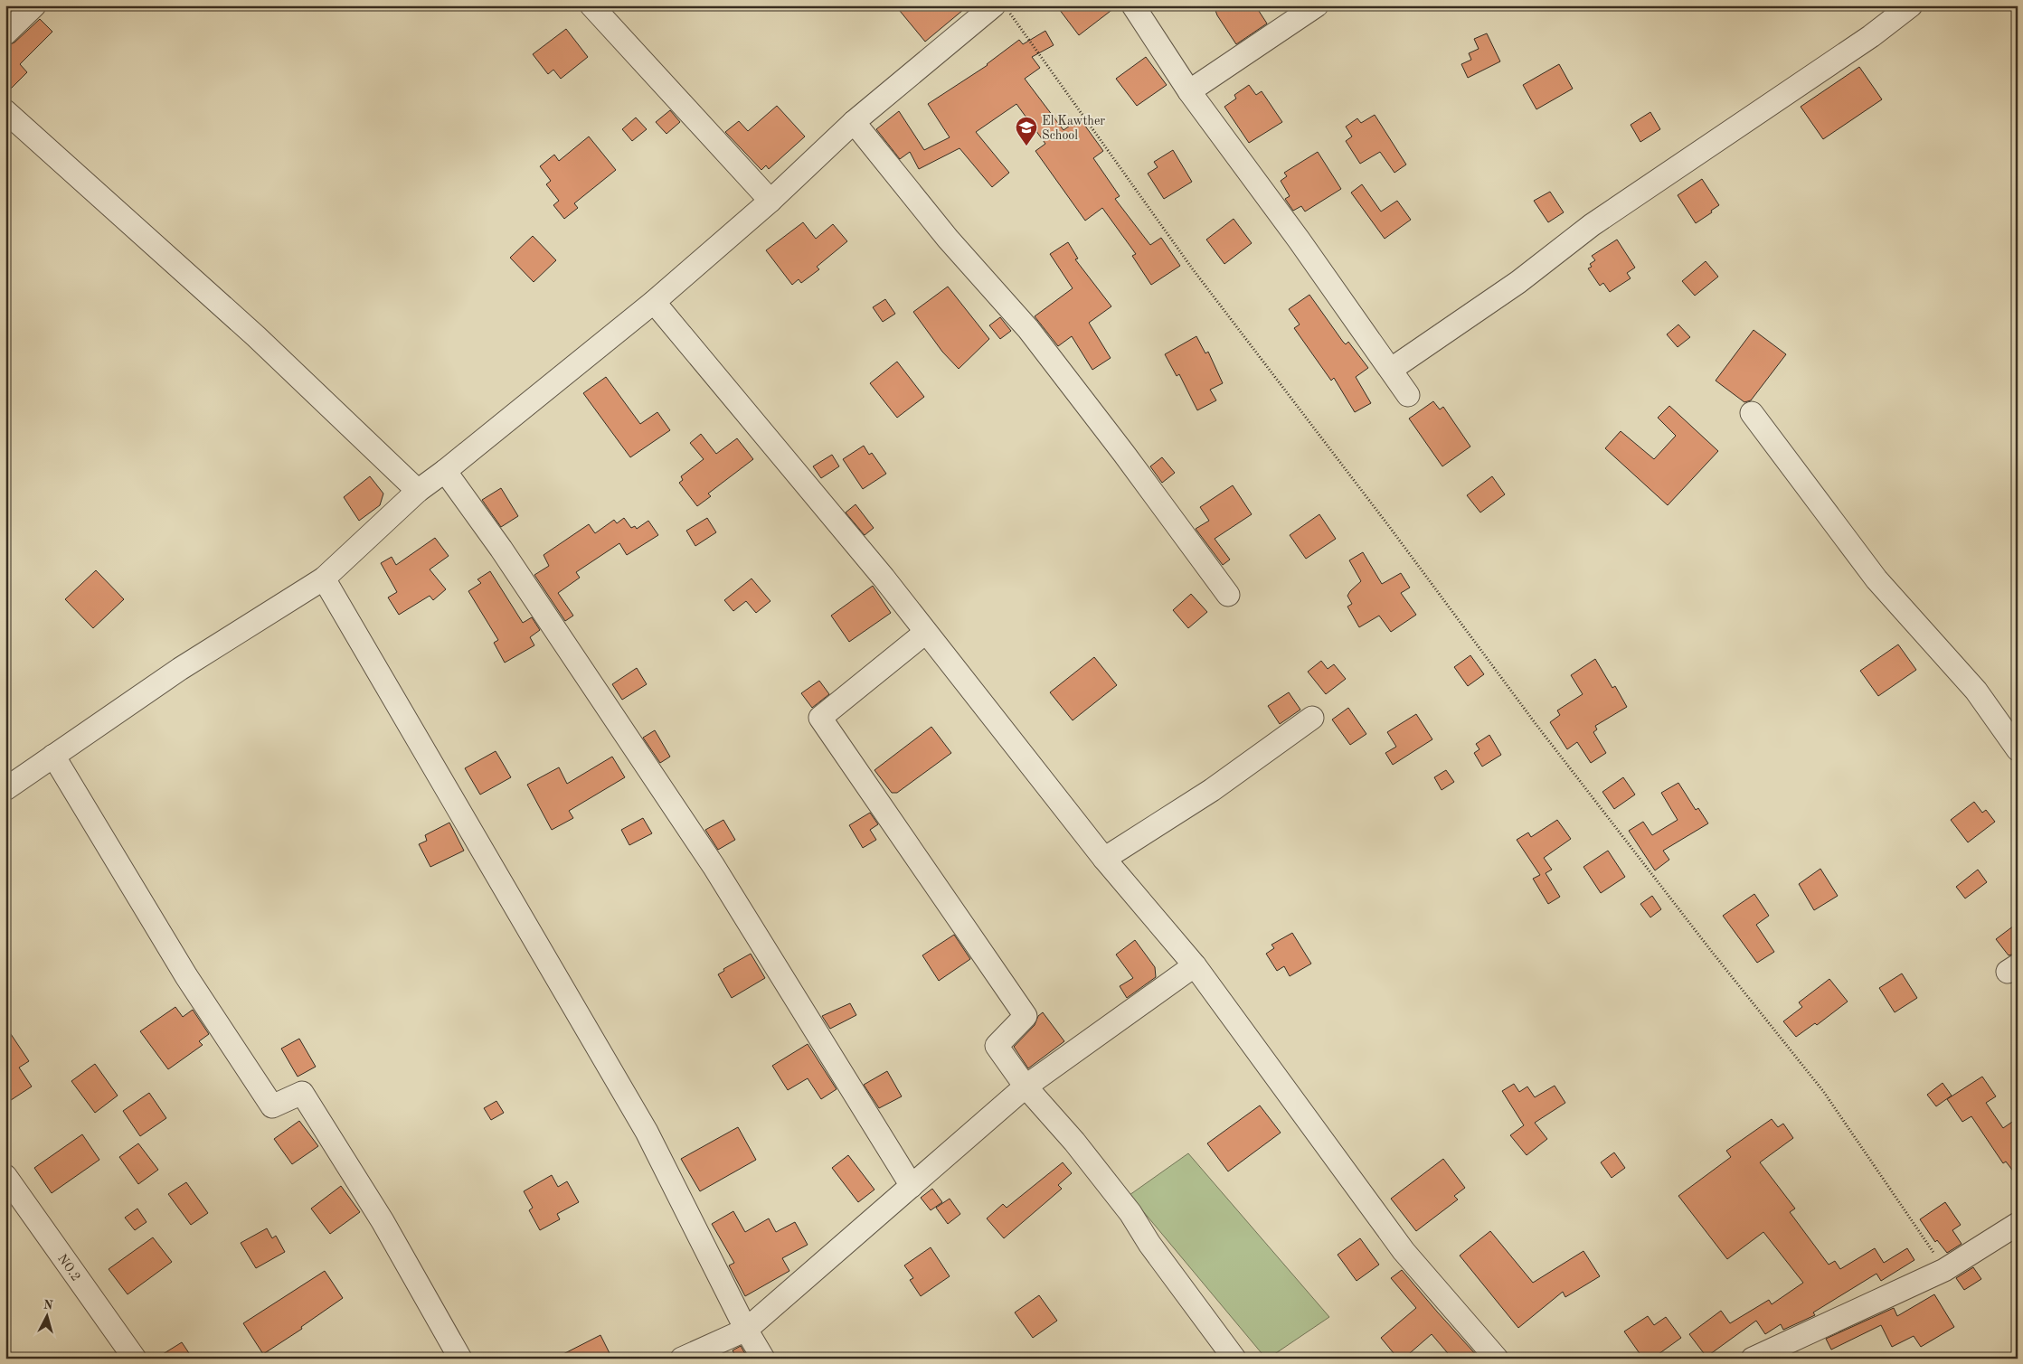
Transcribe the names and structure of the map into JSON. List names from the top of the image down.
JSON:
{
  "streets": {
    "street": ["NO.2"]
  },
  "places": {
    "school or university": ["El Kawther School"]
  },
  "north": "top"
}
